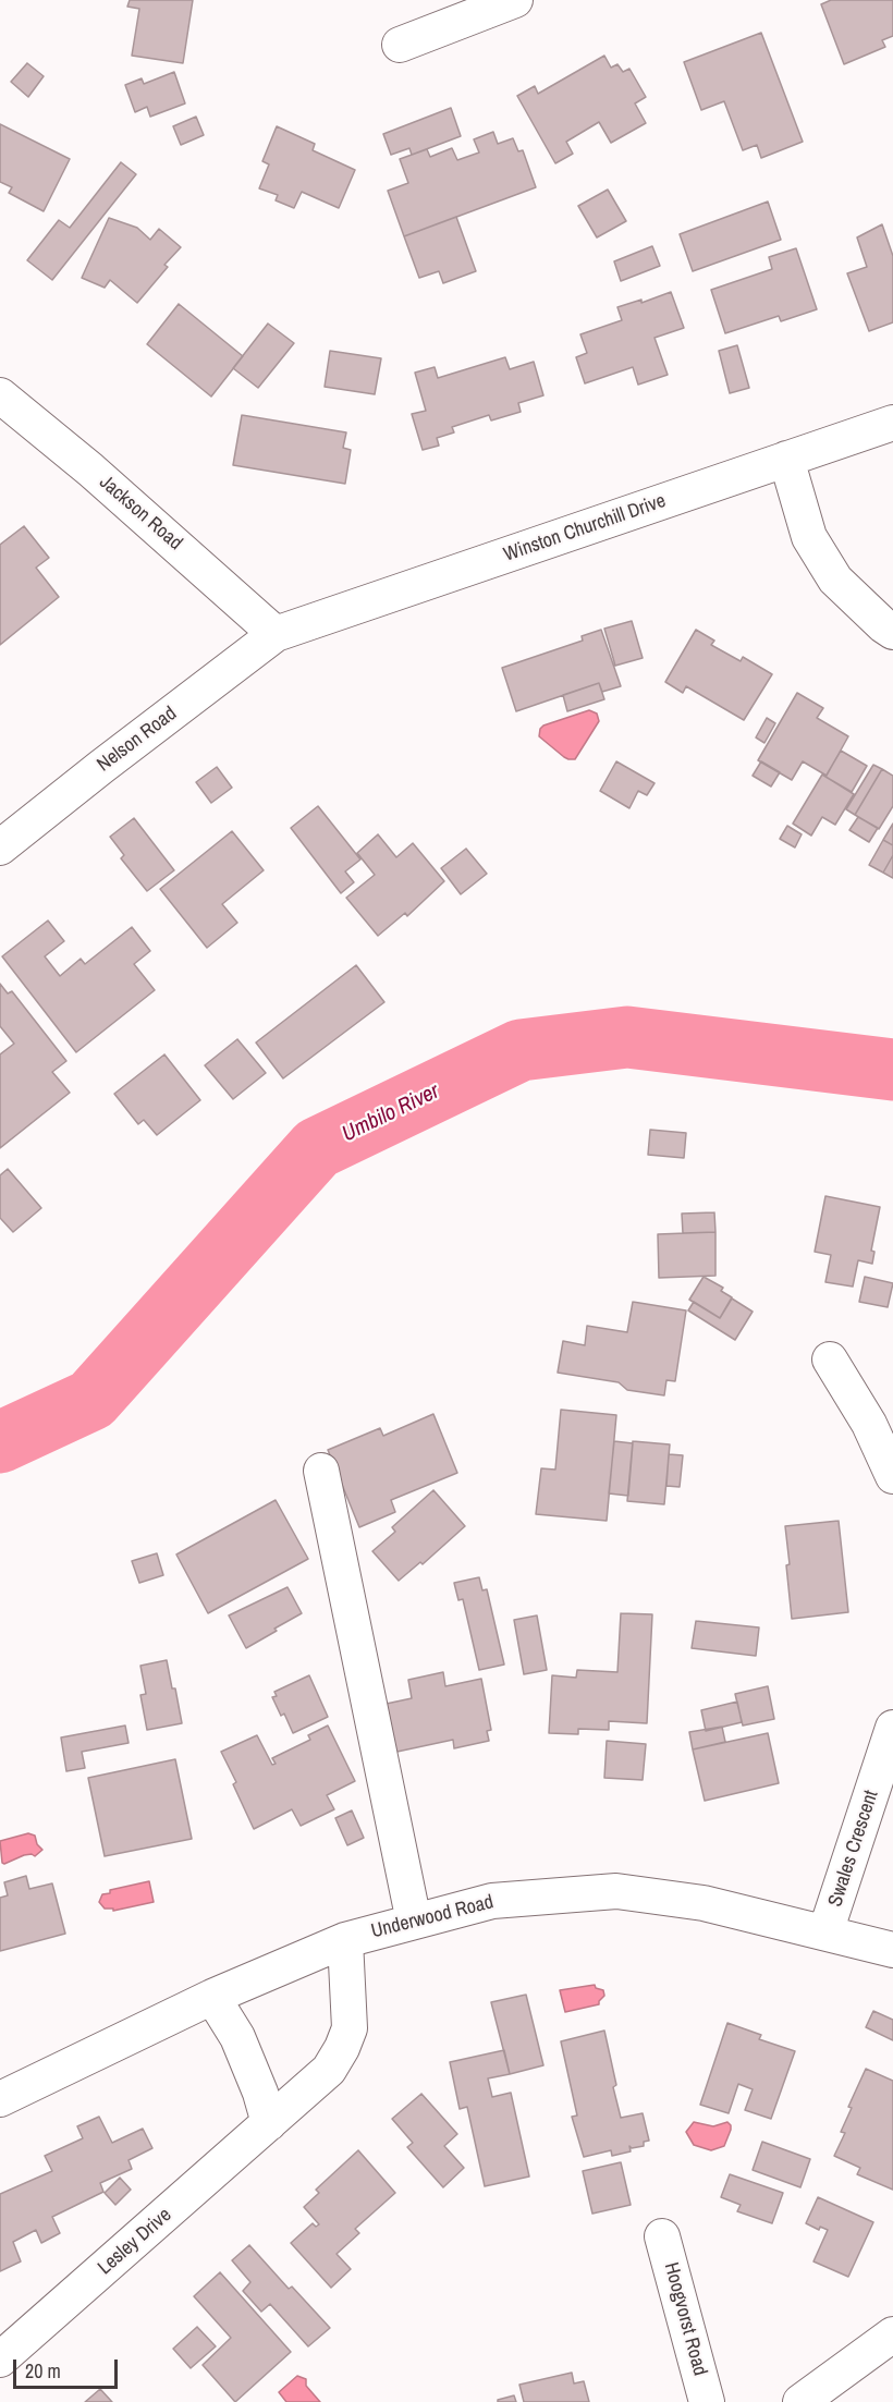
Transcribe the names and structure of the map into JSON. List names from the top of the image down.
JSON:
{
  "streets": {
    "street": [
      "Jackson Road",
      "Winston Churchill Drive",
      "Nelson Road",
      "Swales Crescent",
      "Underwood Road",
      "Lesley Drive",
      "Hoogvorst Road"
    ]
  },
  "crossings": [
    ["Jackson Road", "Winston Churchill Drive"],
    ["Jackson Road", "Nelson Road"],
    ["Winston Churchill Drive", "Nelson Road"],
    ["Swales Crescent", "Underwood Road"],
    ["Underwood Road", "Lesley Drive"]
  ],
  "water": ["Umbilo River"],
  "scale_bar": "20 m"
}
